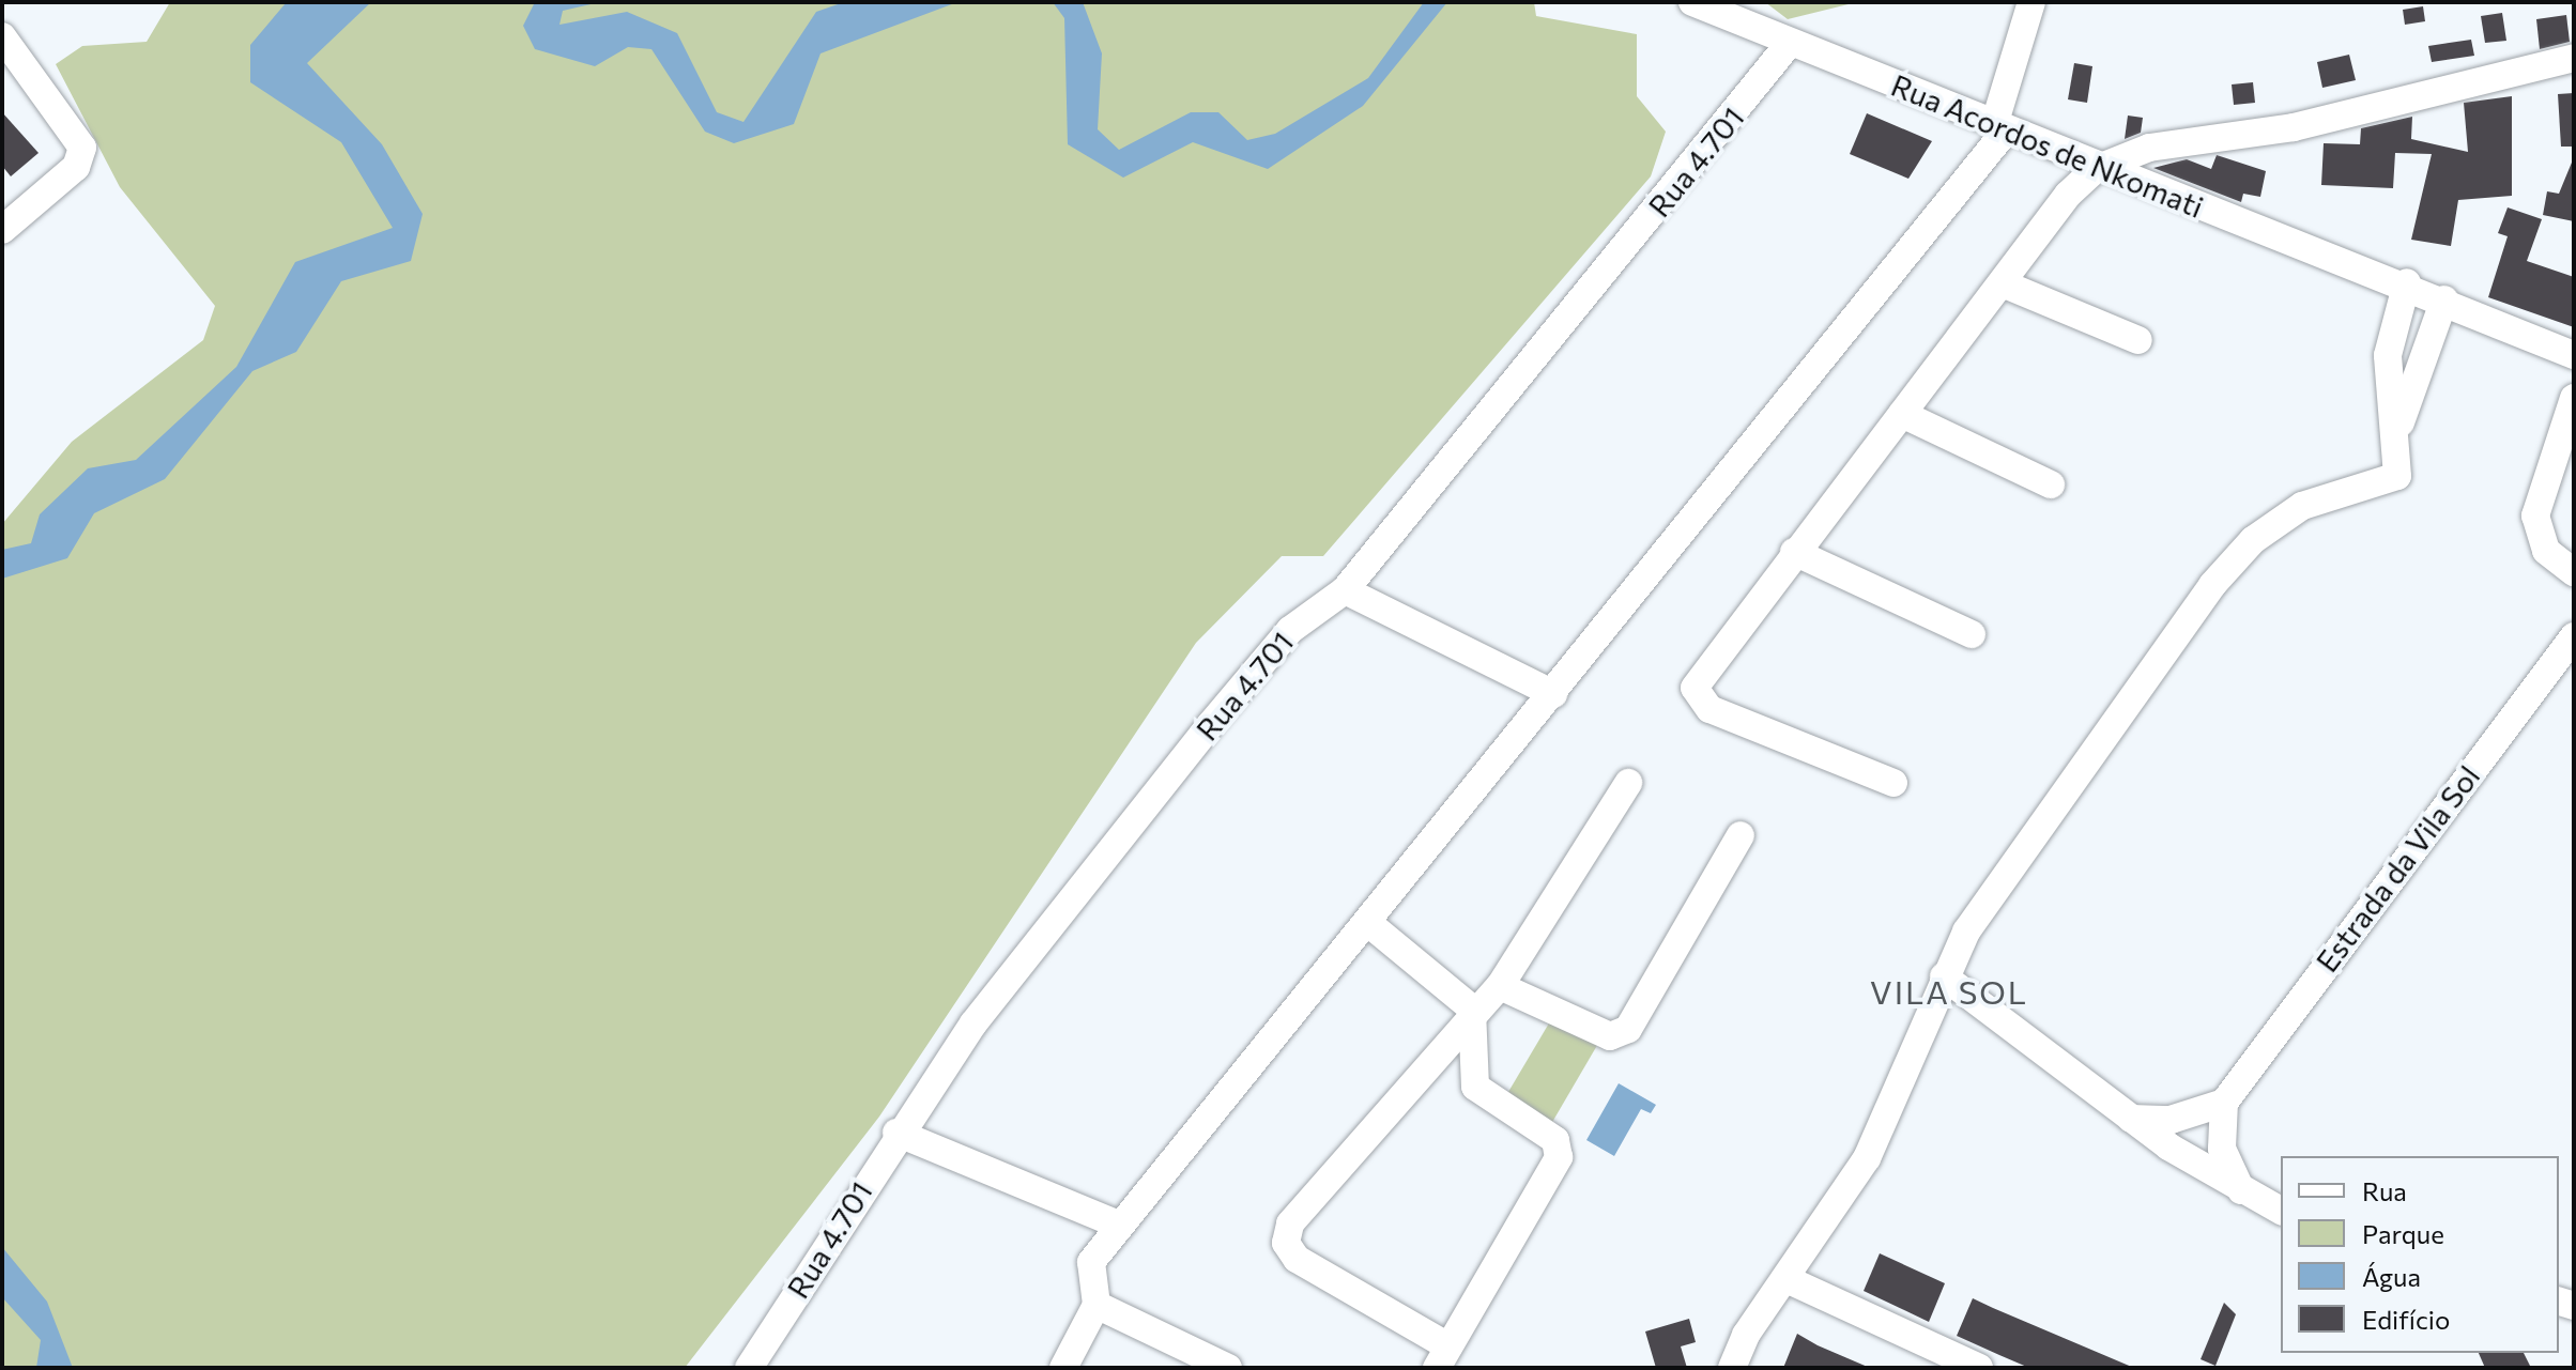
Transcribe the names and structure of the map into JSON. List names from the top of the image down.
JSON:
{
  "streets": {
    "street": ["Rua Acordos de Nkomati", "Rua 4.701", "Estrada da Vila Sol"]
  },
  "crossings": [
    ["Rua Acordos de Nkomati", "Rua 4.701"]
  ],
  "districts": ["VILA SOL"],
  "legend": [
    "Rua",
    "Parque",
    "Água",
    "Edifício"
  ]
}
